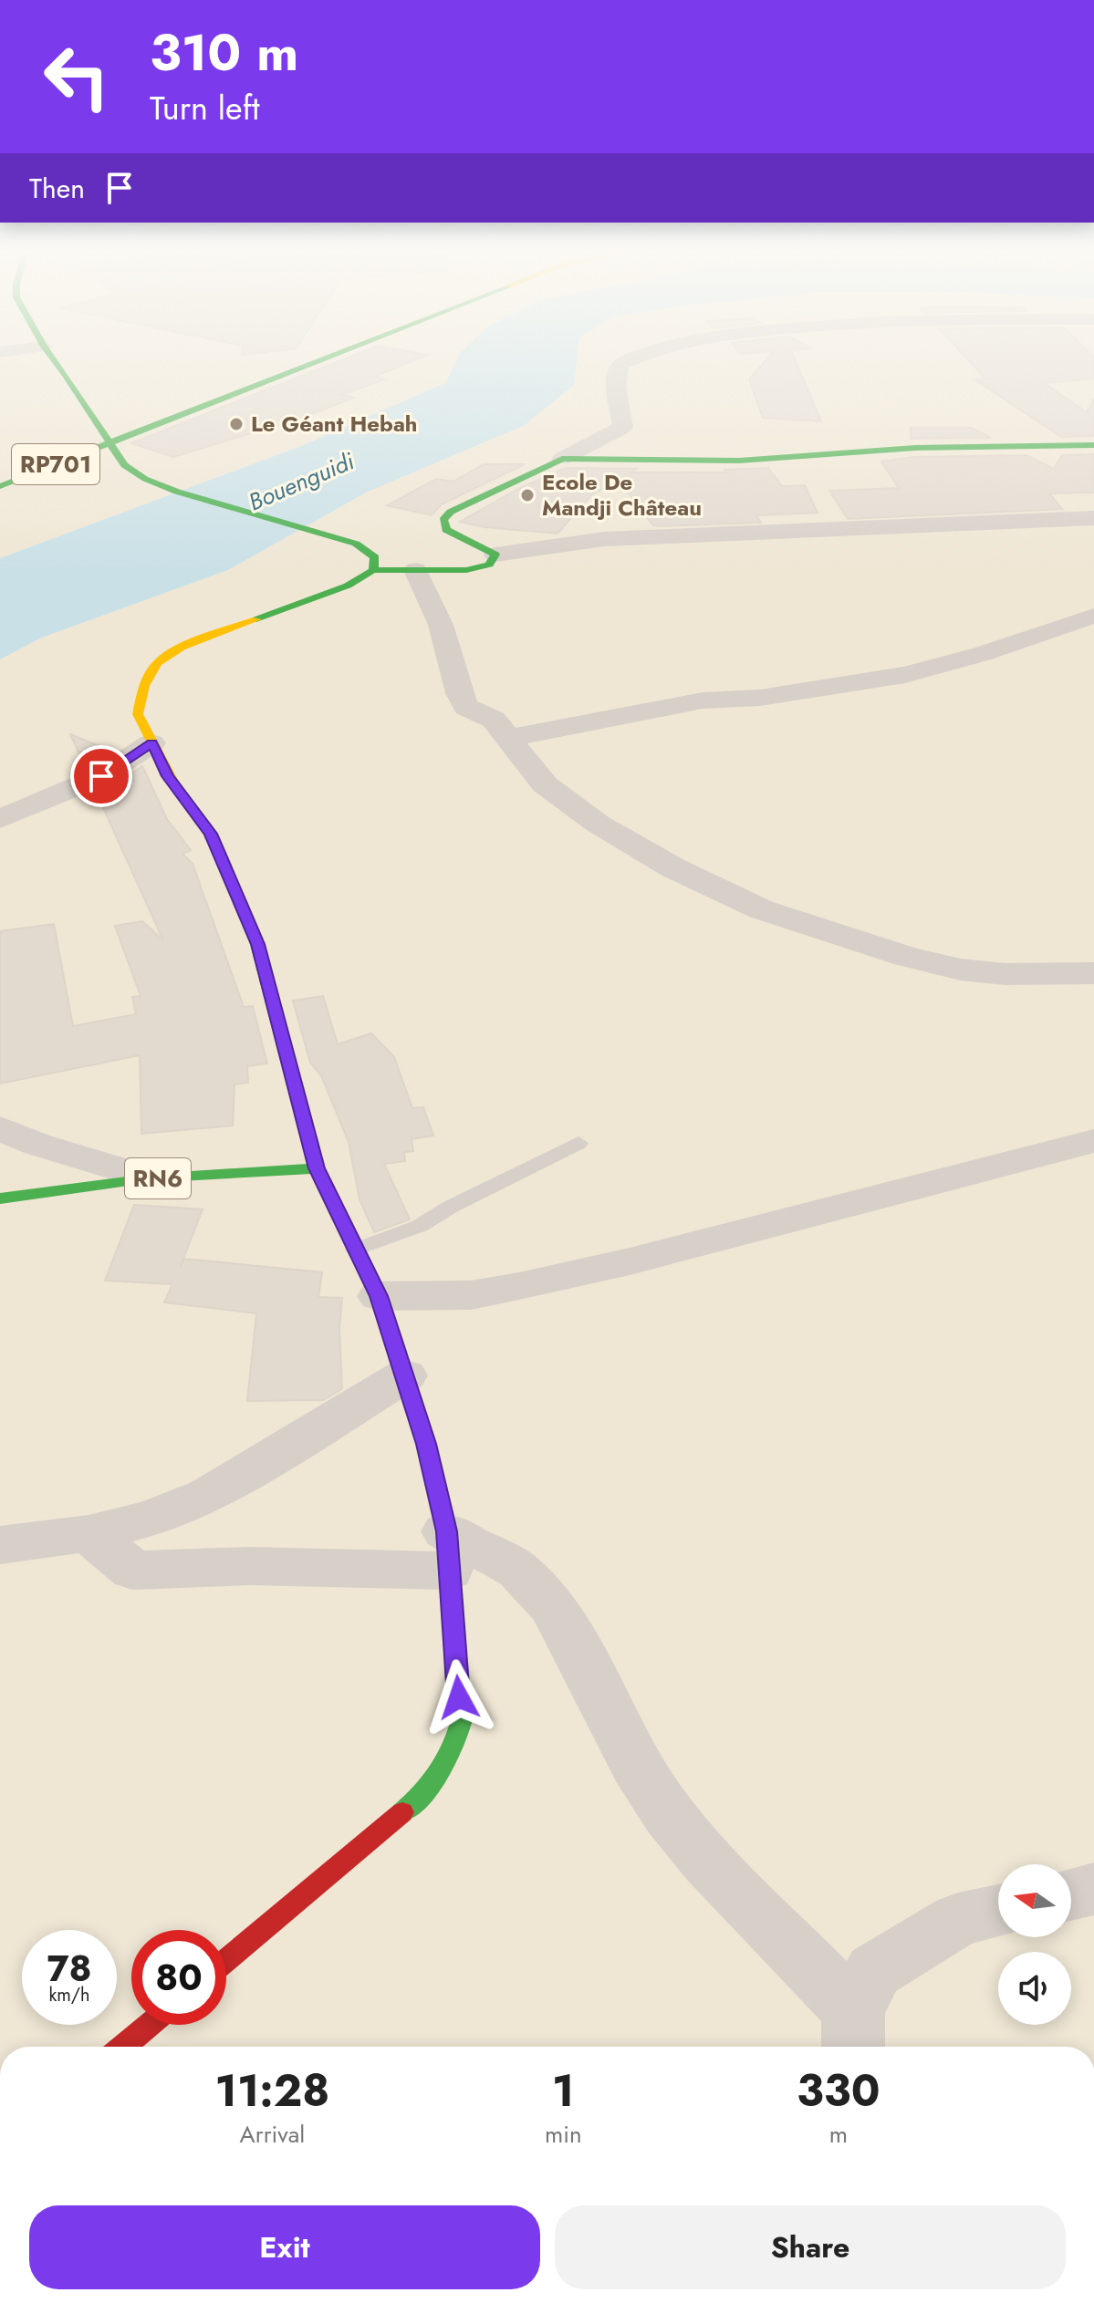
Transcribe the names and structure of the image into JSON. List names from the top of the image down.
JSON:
{
  "streets": {
    "main road": ["RP701", "RN6"]
  },
  "water": ["Bouenguidi"],
  "places": ["Le Géant Hebah", "Ecole De Mandji Château"],
  "north": "left",
  "page": {
    "turn": ["310 m", "Turn left"],
    "then": "Then",
    "speed": "78 km/h",
    "limit": "80",
    "eta": [
      "11:28",
      "Arrival",
      "1",
      "min",
      "330",
      "m"
    ],
    "buttons": ["Exit", "Share"]
  }
}
